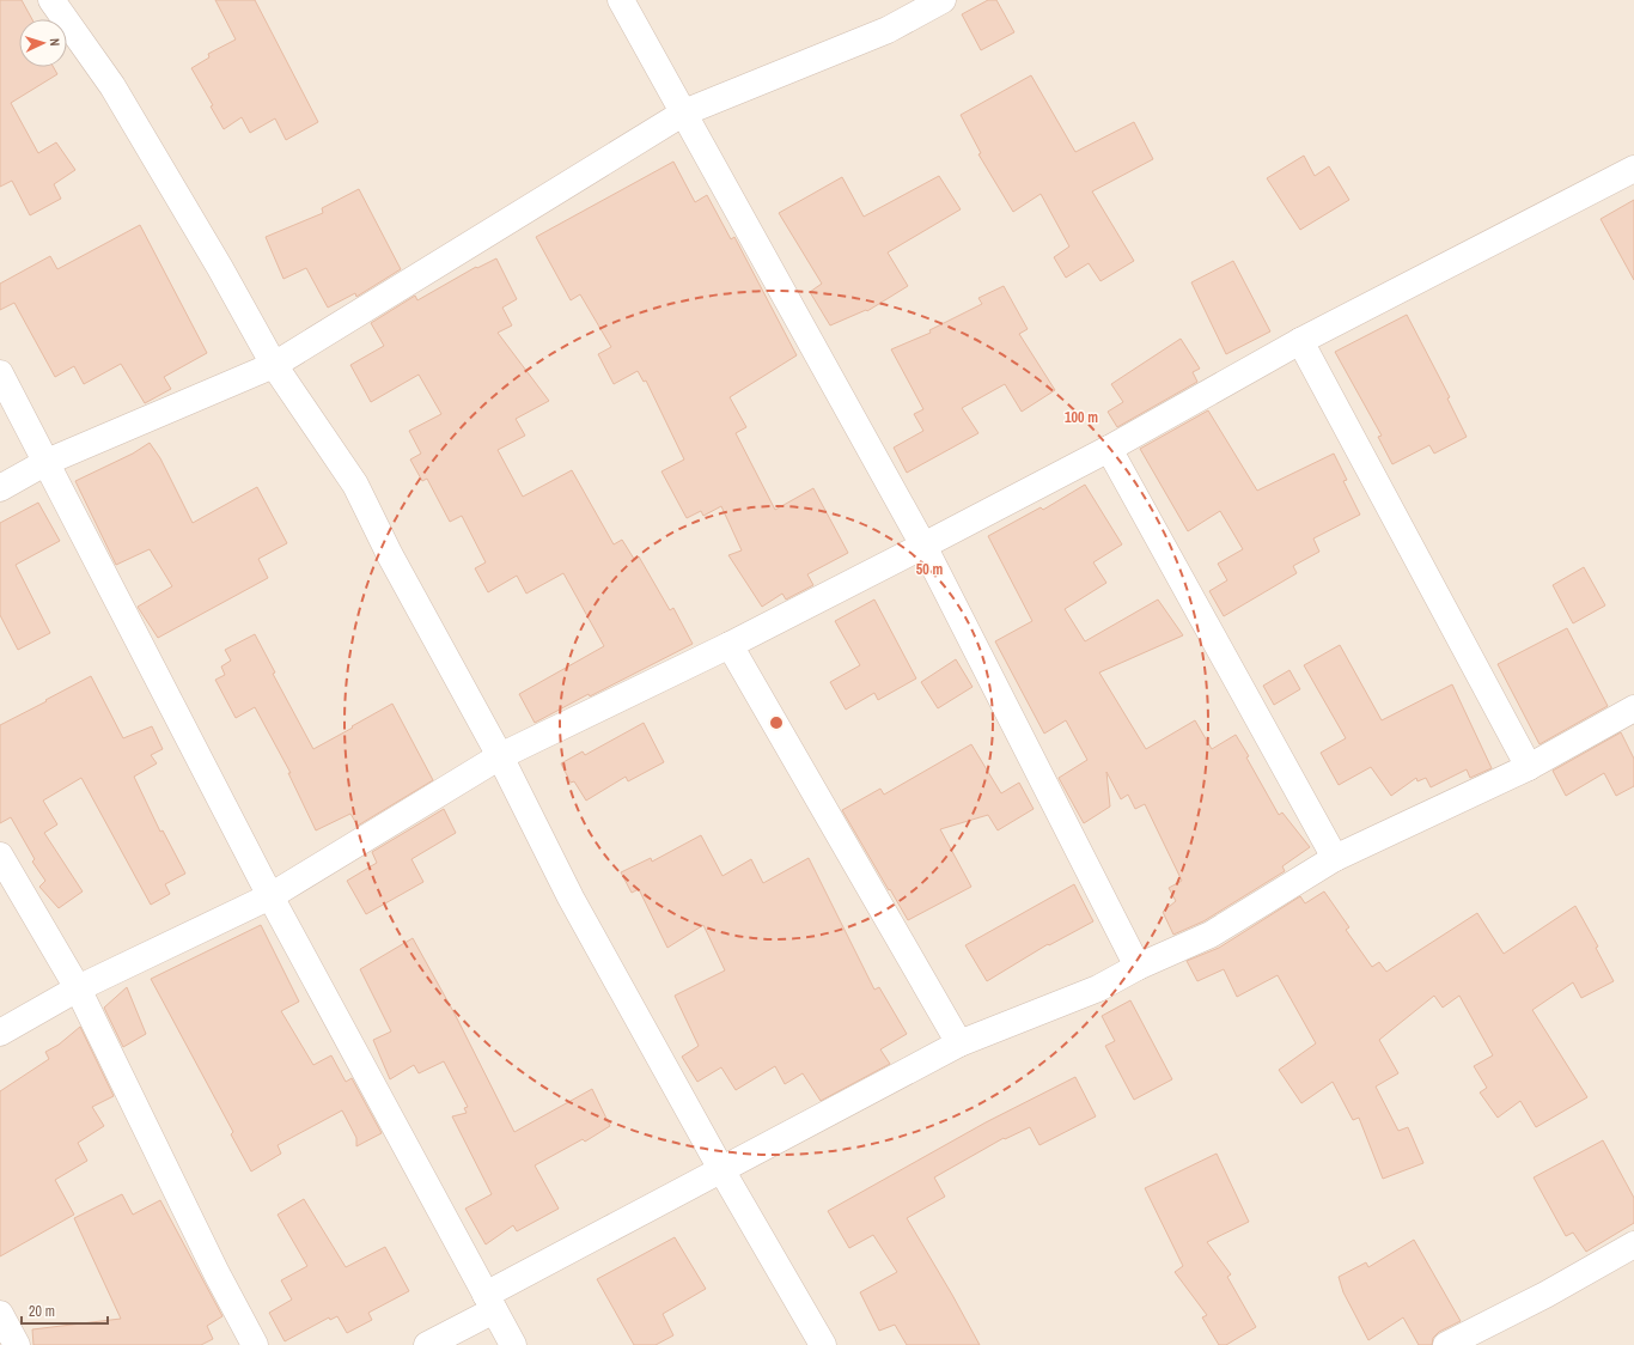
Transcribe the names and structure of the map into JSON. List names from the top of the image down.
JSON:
{
  "scale_bar": "20 m",
  "north": "right",
  "rings": ["100 m", "50 m"]
}
